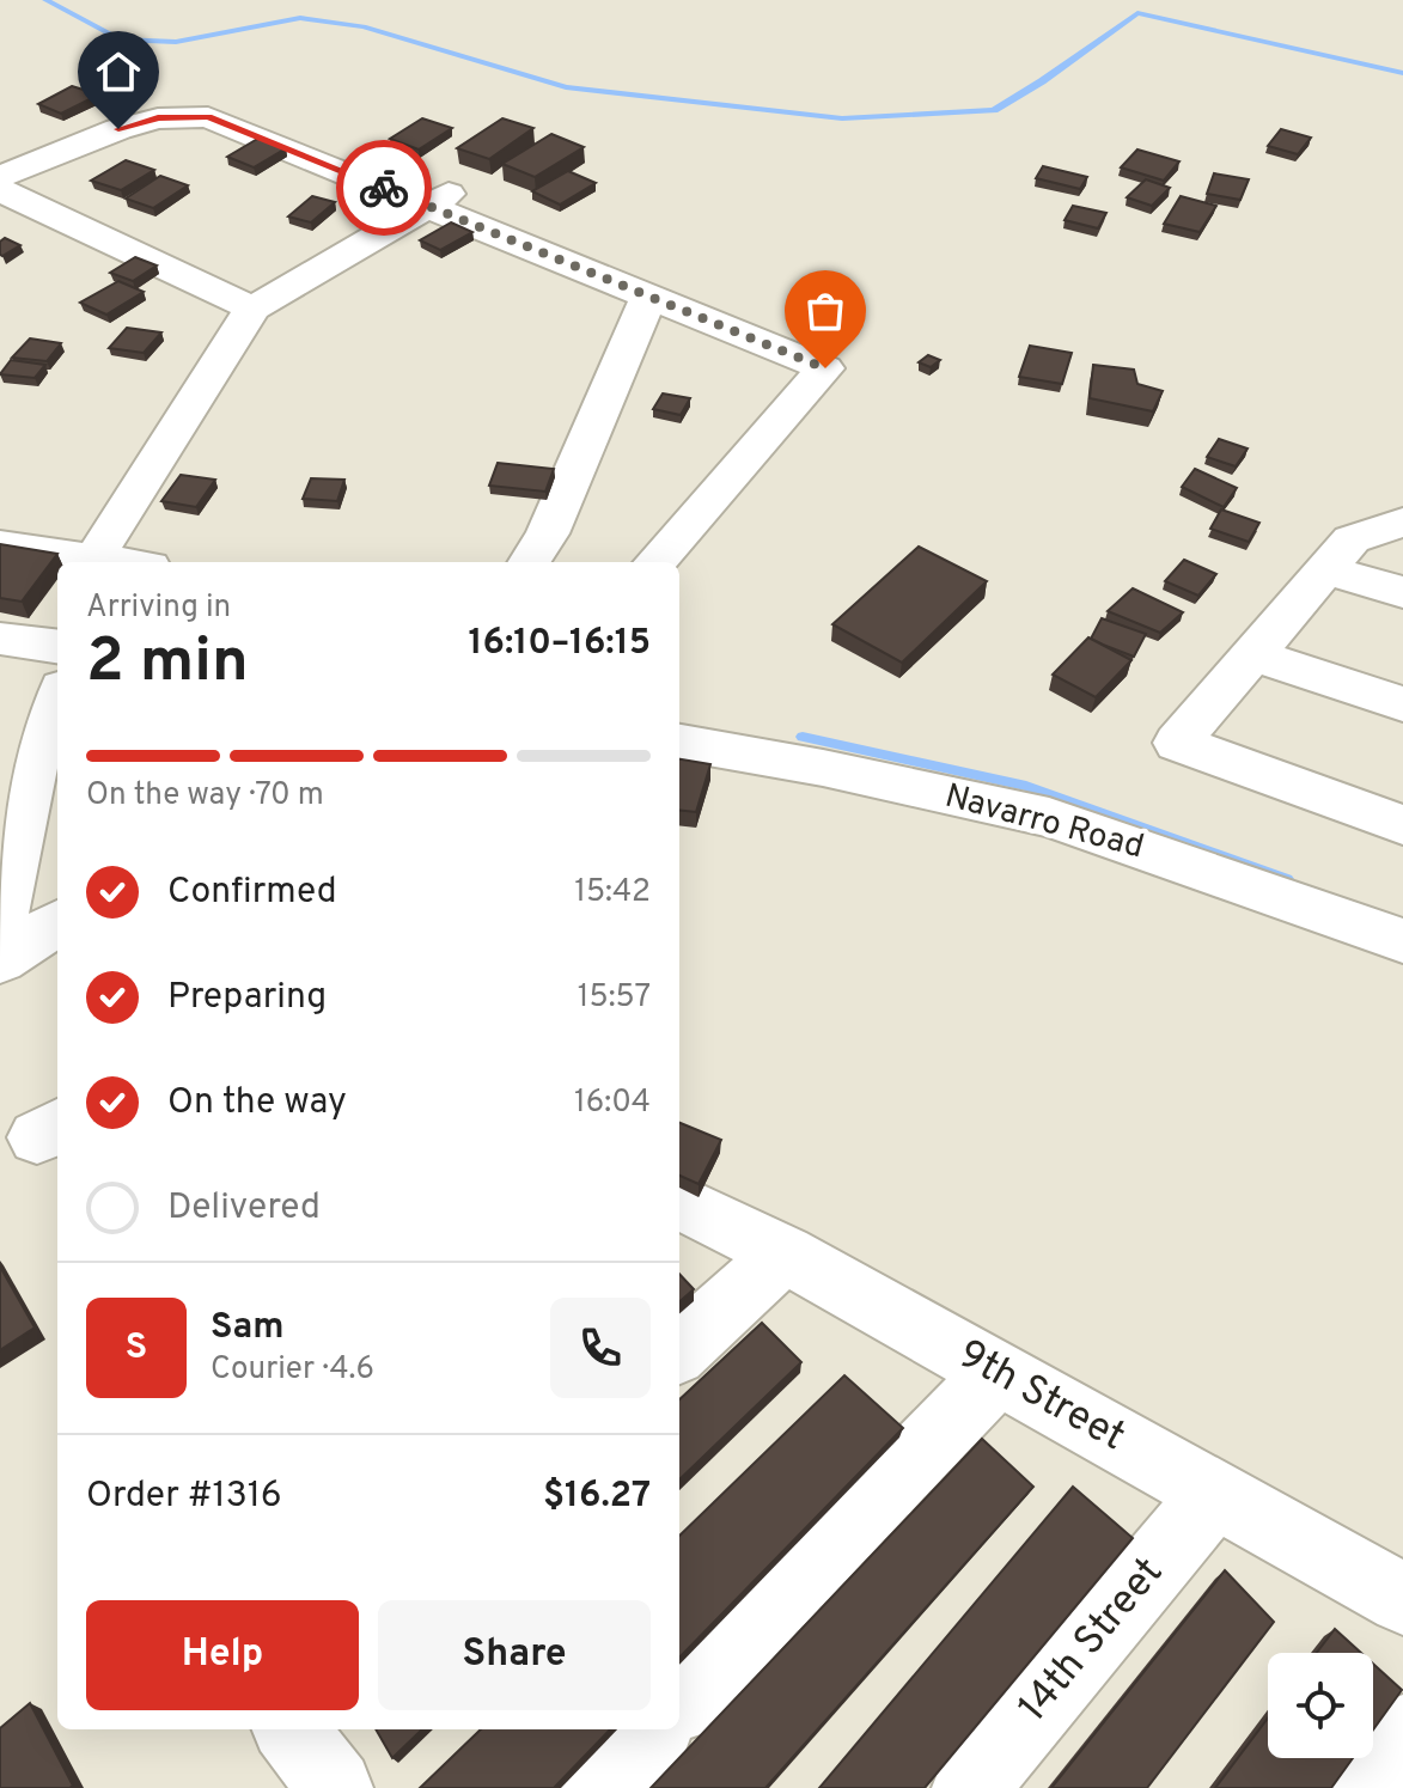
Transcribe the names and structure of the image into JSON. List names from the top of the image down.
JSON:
{
  "streets": {
    "street": ["Navarro Road", "9th Street", "14th Street"]
  },
  "crossings": [
    ["9th Street", "14th Street"]
  ],
  "page": {
    "heading": ["2 min", "Arriving in", "16:10–16:15"],
    "panel": [
      "Sam",
      "Courier · 4.6",
      "Order #1316",
      "$16.27"
    ],
    "bar": "On the way · 70 m",
    "list": [
      ["Confirmed", "15:42"],
      ["Preparing", "15:57"],
      ["On the way", "16:04"],
      "Delivered"
    ],
    "round": "S",
    "buttons": ["Help", "Share"]
  }
}
